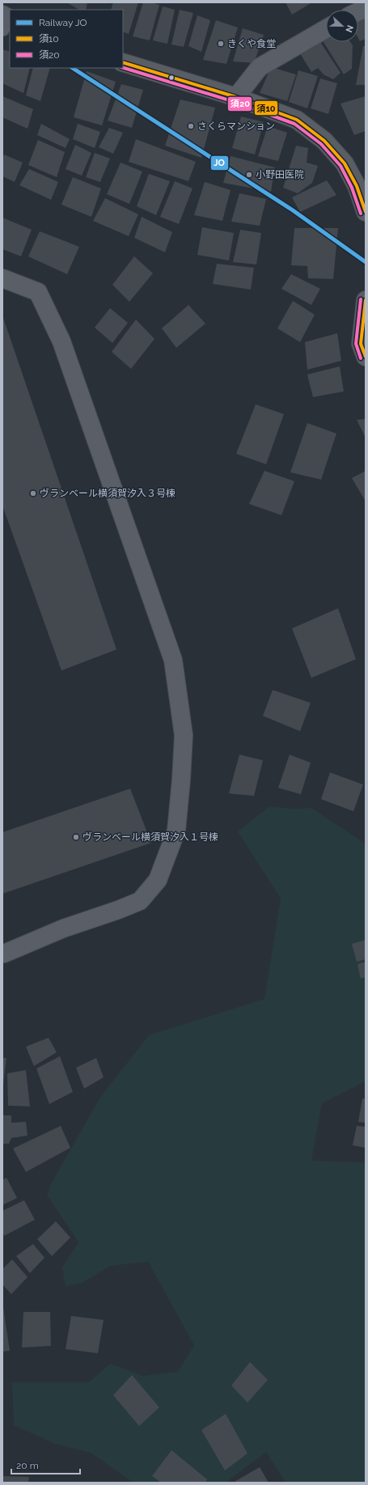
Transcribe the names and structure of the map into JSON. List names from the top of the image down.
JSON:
{
  "places": [
    "きくや食堂",
    "さくらマンション",
    "小野田医院",
    "ヴランベール横須賀汐入３号棟",
    "ヴランベール横須賀汐入１号棟"
  ],
  "lines": ["transit line 須10", "transit line 須20", "rail line JO"],
  "legend": ["Railway JO", "須10", "須20"],
  "scale_bar": "20 m",
  "north": "right"
}
